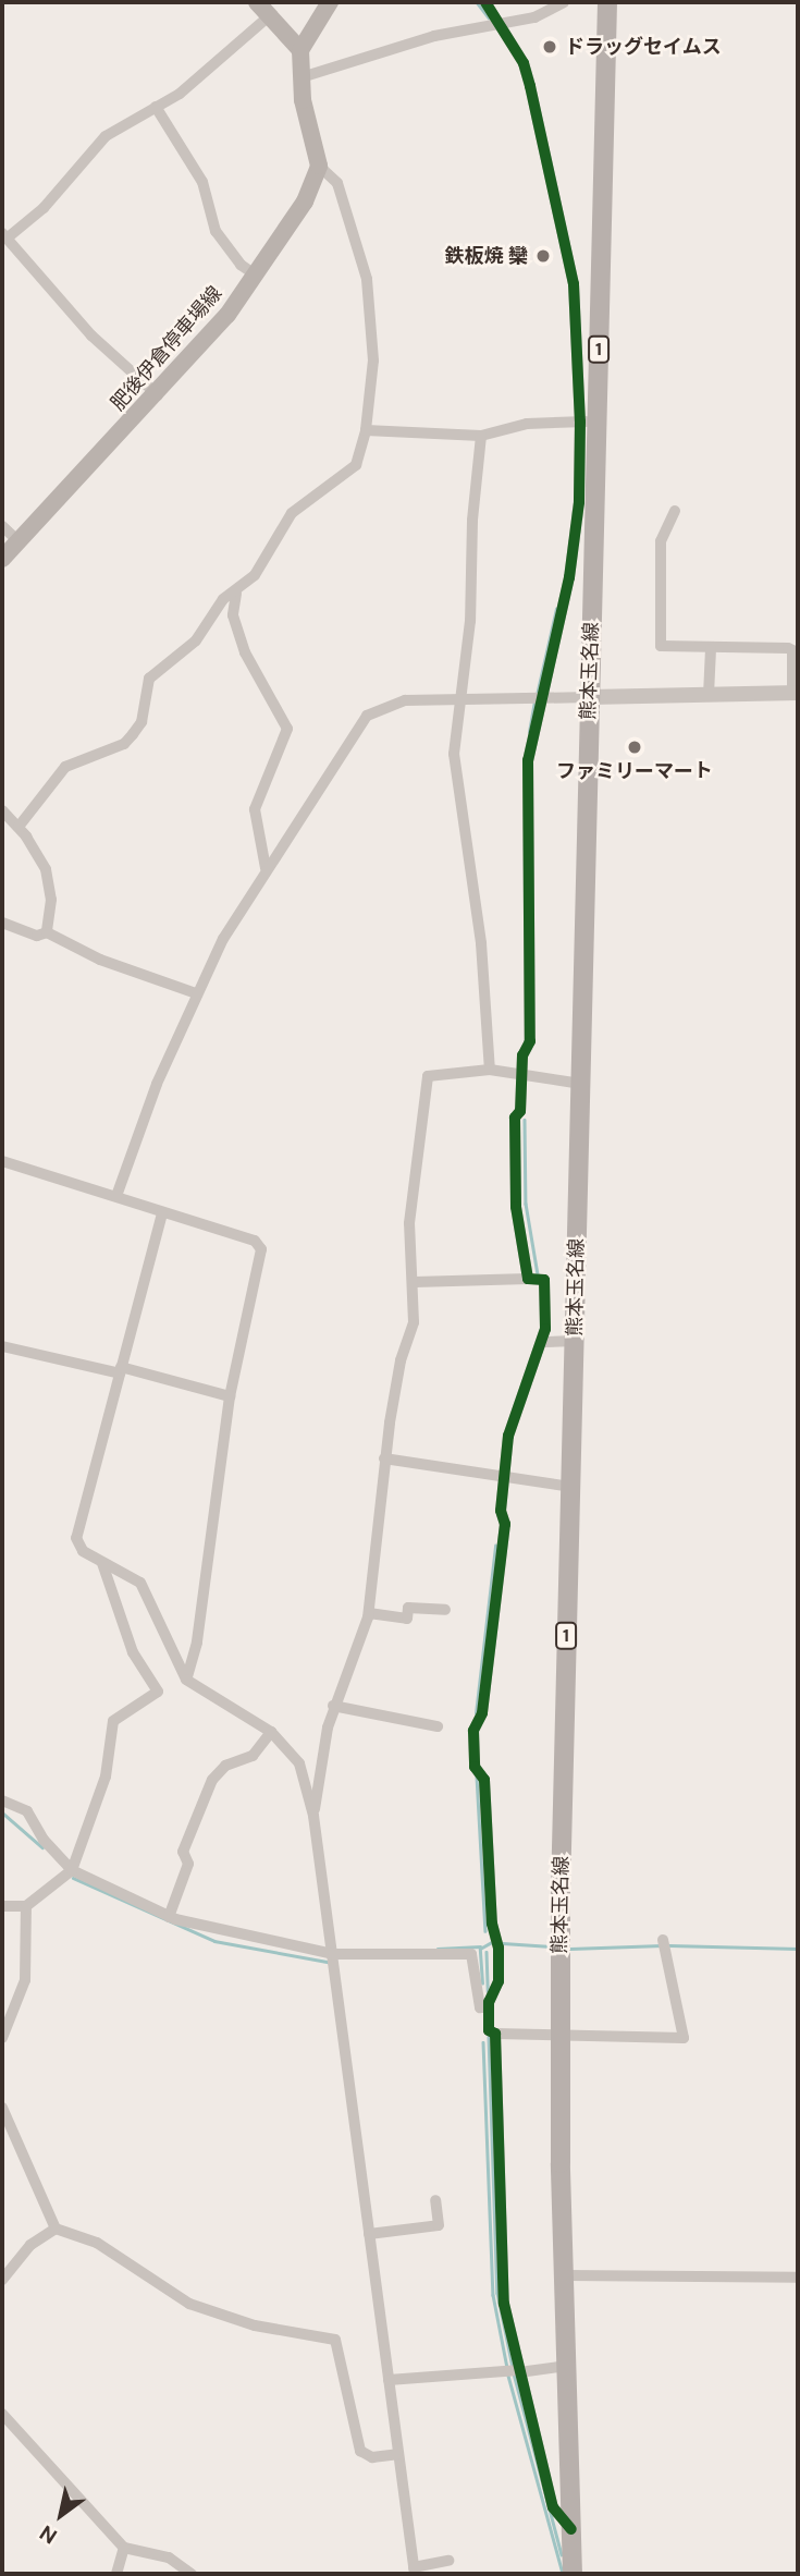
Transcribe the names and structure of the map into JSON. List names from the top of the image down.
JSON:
{
  "streets": {
    "main road": ["肥後伊倉停車場線", "1", "熊本玉名線"]
  },
  "places": ["ドラッグセイムス", "鉄板焼 欒", "ファミリーマート"],
  "north": "bottom left"
}
